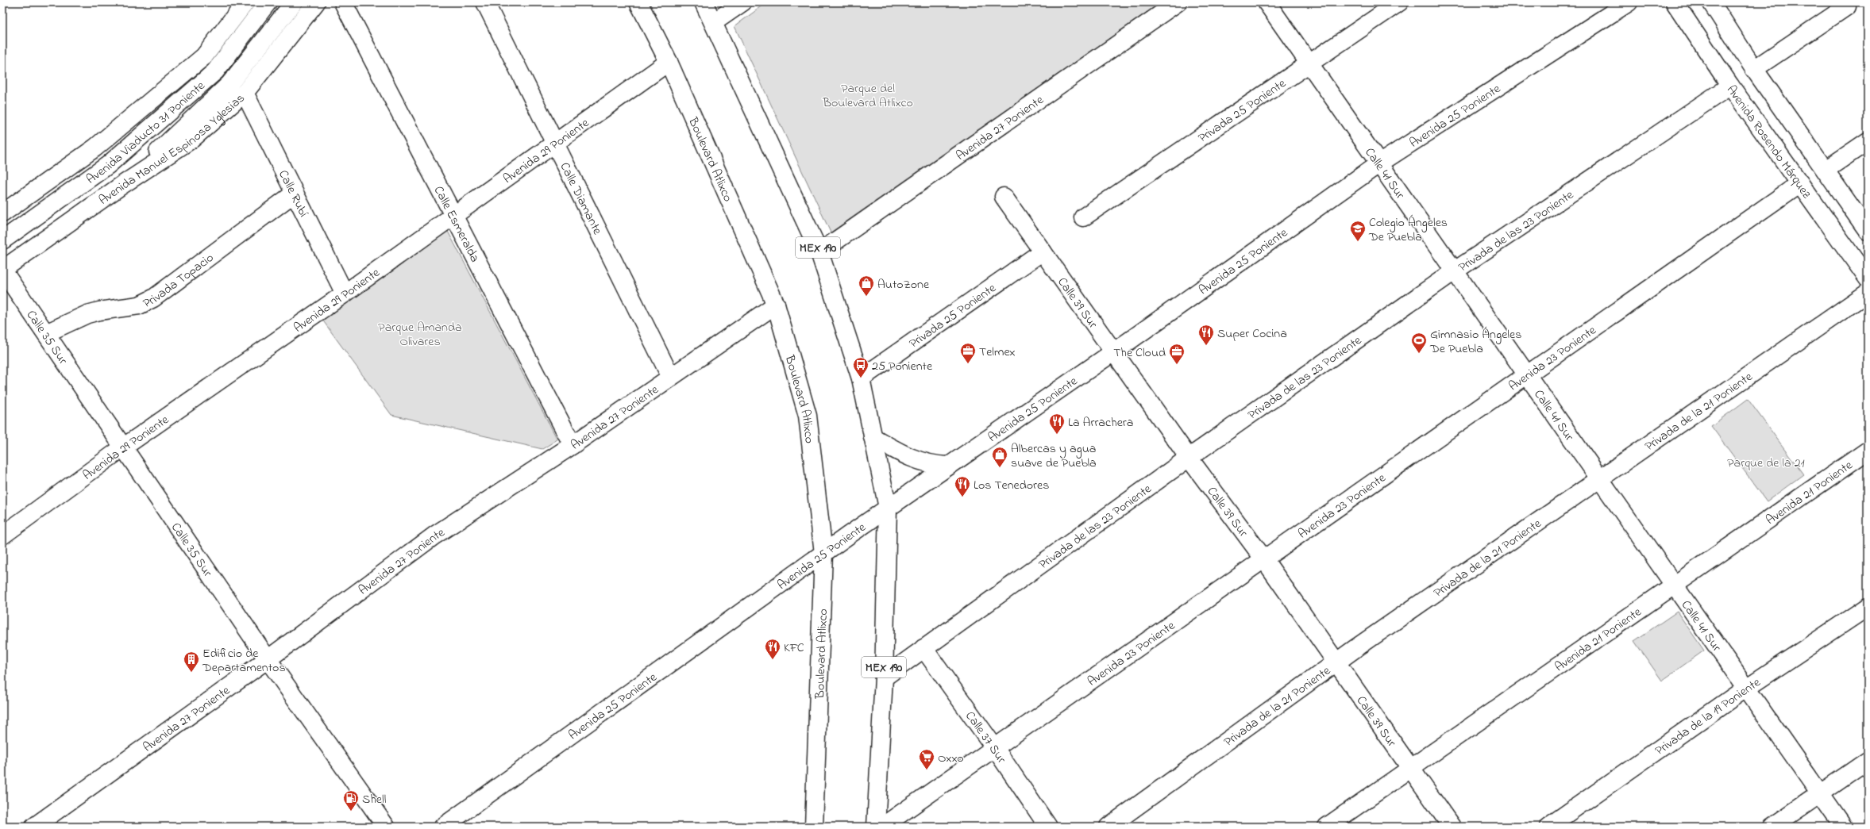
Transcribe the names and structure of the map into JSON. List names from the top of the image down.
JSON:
{
  "streets": {
    "street": [
      "Privada 25 Poniente",
      "Avenida 25 Poniente",
      "Avenida 27 Poniente",
      "Avenida Viaducto 31 Poniente",
      "Avenida Rosendo Márquez",
      "Avenida Manuel Espinosa Yglesias",
      "Avenida 29 Poniente",
      "Boulevard Atlixco",
      "Calle 41 Sur",
      "Calle Rubí",
      "Calle Diamante",
      "Calle Esmeralda",
      "Privada de las 23 Poniente",
      "MEX 190",
      "Privada Topacio",
      "Calle 39 Sur",
      "Calle 35 Sur",
      "Avenida 23 Poniente",
      "Privada de la 21 Poniente",
      "Avenida 21 Poniente",
      "Privada de la 19 Poniente",
      "Calle 37 Sur"
    ]
  },
  "crossings": [
    ["Privada 25 Poniente", "Calle 41 Sur"],
    ["Privada 25 Poniente", "MEX 190"],
    ["Privada 25 Poniente", "Calle 39 Sur"],
    ["Avenida 25 Poniente", "Boulevard Atlixco"],
    ["Avenida 25 Poniente", "Calle 41 Sur"],
    ["Avenida 25 Poniente", "MEX 190"],
    ["Avenida 25 Poniente", "Calle 39 Sur"],
    ["Avenida 27 Poniente", "Boulevard Atlixco"],
    ["Avenida 27 Poniente", "Calle Diamante"],
    ["Avenida 27 Poniente", "Calle Esmeralda"],
    ["Avenida 27 Poniente", "MEX 190"],
    ["Avenida 27 Poniente", "Calle 35 Sur"],
    ["Avenida Viaducto 31 Poniente", "Avenida Manuel Espinosa Yglesias"],
    ["Avenida Rosendo Márquez", "Privada de las 23 Poniente"],
    ["Avenida Rosendo Márquez", "Avenida 23 Poniente"],
    ["Avenida Manuel Espinosa Yglesias", "Calle Rubí"],
    ["Avenida Manuel Espinosa Yglesias", "Calle 35 Sur"],
    ["Avenida 29 Poniente", "Boulevard Atlixco"],
    ["Avenida 29 Poniente", "Calle Rubí"],
    ["Avenida 29 Poniente", "Calle Diamante"],
    ["Avenida 29 Poniente", "Calle Esmeralda"],
    ["Avenida 29 Poniente", "Calle 35 Sur"],
    ["Calle 41 Sur", "Privada de las 23 Poniente"],
    ["Calle 41 Sur", "Avenida 23 Poniente"],
    ["Calle 41 Sur", "Privada de la 21 Poniente"],
    ["Calle 41 Sur", "Avenida 21 Poniente"],
    ["Calle 41 Sur", "Privada de la 19 Poniente"],
    ["Calle Rubí", "Privada Topacio"],
    ["Privada de las 23 Poniente", "MEX 190"],
    ["Privada de las 23 Poniente", "Calle 39 Sur"],
    ["Privada de las 23 Poniente", "Calle 37 Sur"],
    ["Privada Topacio", "Calle 35 Sur"],
    ["Calle 39 Sur", "Avenida 23 Poniente"],
    ["Calle 39 Sur", "Privada de la 21 Poniente"],
    ["Calle 39 Sur", "Avenida 21 Poniente"],
    ["Avenida 23 Poniente", "Calle 37 Sur"]
  ],
  "parks": ["Parque del Boulevard Atlixco", "Parque Amanda Olivares", "Parque de la 21"],
  "places": {
    "school or university": ["Colegio Ángeles De Puebla"],
    "shop": ["AutoZone", "Albercas y agua suave de Puebla"],
    "restaurant": [
      "Super Cocina",
      "La Arrachera",
      "Los Tenedores",
      "KFC"
    ],
    "sports": ["Gimnasio Ángeles De Puebla"],
    "office": ["Telmex", "The Cloud"],
    "bus stop": ["25 Poniente"],
    "building": ["Edificio de Departamentos"],
    "supermarket": ["Oxxo"],
    "fuel station": ["Shell"]
  }
}
